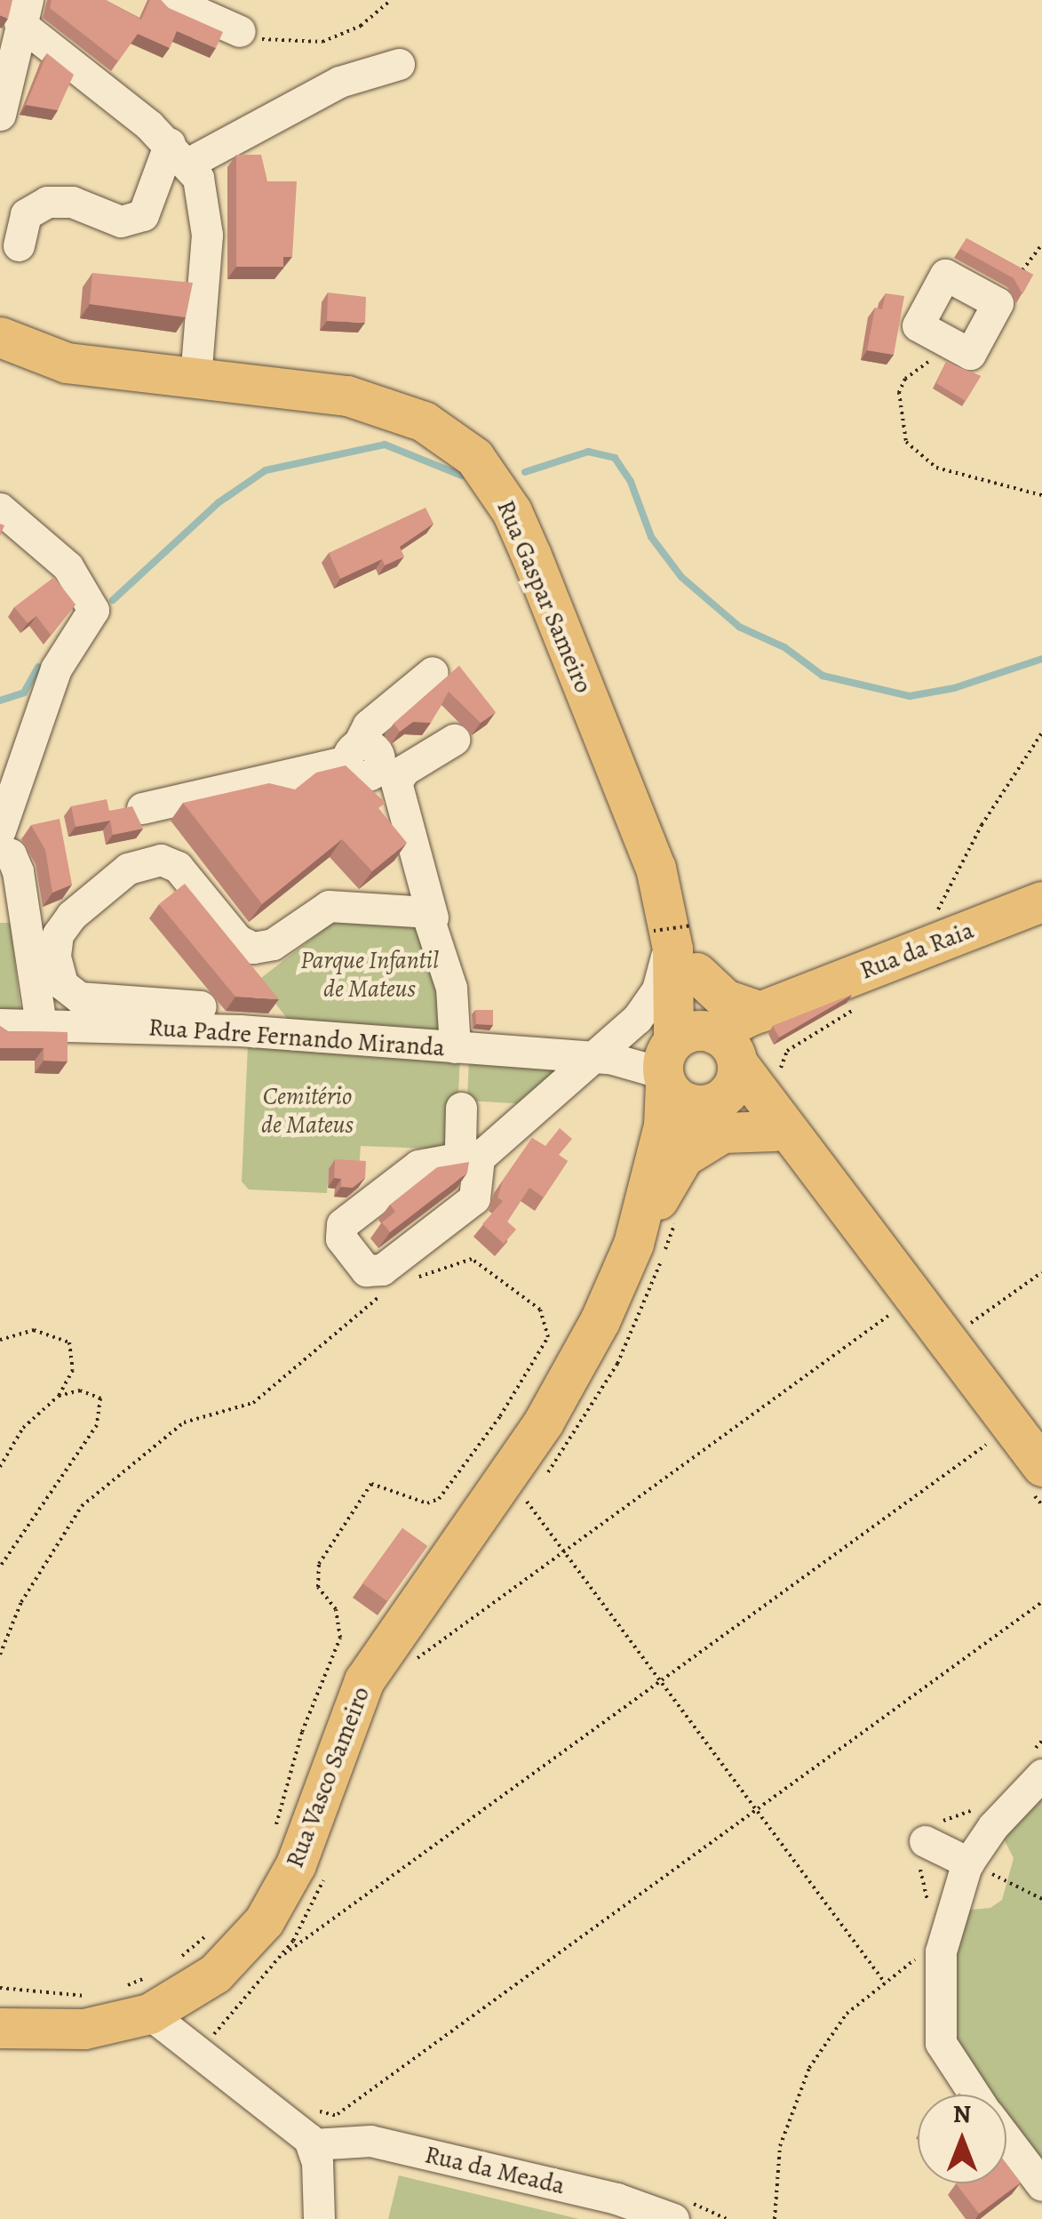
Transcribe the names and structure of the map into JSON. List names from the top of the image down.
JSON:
{
  "streets": {
    "main road": ["Rua Gaspar Sameiro", "Rua da Raia", "Rua Vasco Sameiro"],
    "street": ["Rua Padre Fernando Miranda", "Rua da Meada"]
  },
  "crossings": [
    ["Rua da Raia", "Rua Vasco Sameiro"]
  ],
  "parks": ["Parque Infantil de Mateus", "Cemitério de Mateus"],
  "north": "top"
}
